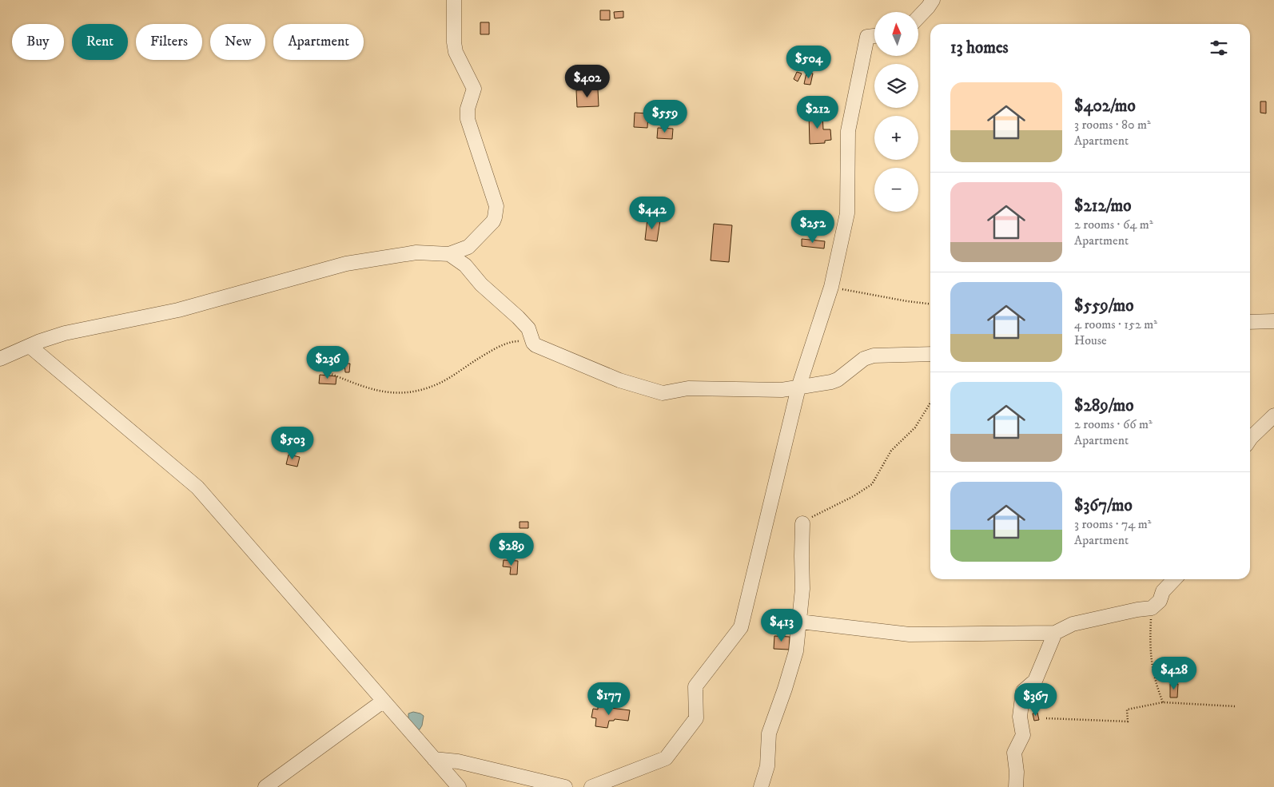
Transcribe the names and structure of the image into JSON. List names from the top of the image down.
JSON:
{
  "north": "top",
  "page": {
    "map_buttons": ["+", "−"],
    "chip": [
      "Buy",
      "Rent",
      "Filters",
      "New",
      "Apartment"
    ],
    "heading": "13 homes",
    "price": [
      "$504",
      "$402",
      "$212",
      "$559",
      "$442",
      "$252",
      "$236",
      "$503",
      "$289",
      "$413",
      "$428",
      "$177",
      "$367"
    ],
    "list": [
      {
        "name": "$402/mo",
        "note": "3 rooms · 80 m² · Apartment"
      },
      {
        "name": "$212/mo",
        "note": "2 rooms · 64 m² · Apartment"
      },
      {
        "name": "$559/mo",
        "note": "4 rooms · 152 m² · House"
      },
      {
        "name": "$289/mo",
        "note": "2 rooms · 66 m² · Apartment"
      },
      {
        "name": "$367/mo",
        "note": "3 rooms · 74 m² · Apartment"
      }
    ]
  }
}
